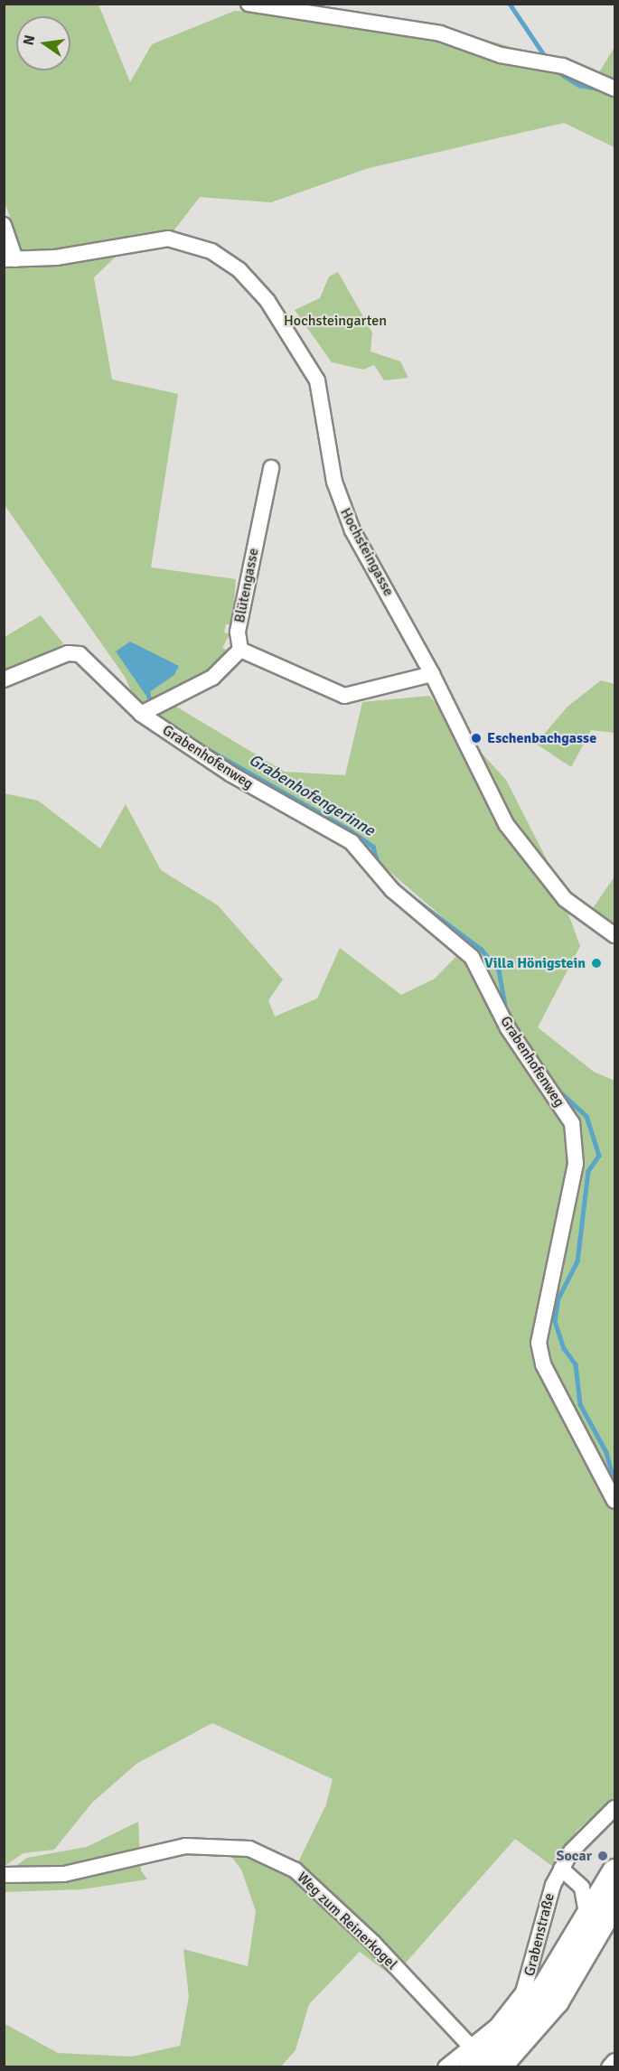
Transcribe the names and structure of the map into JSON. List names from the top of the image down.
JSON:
{
  "streets": {
    "main road": ["Grabenstraße"],
    "street": [
      "Hochsteingasse",
      "Blütengasse",
      "Grabenhofenweg",
      "Weg zum Reinerkogel"
    ]
  },
  "crossings": [
    ["Weg zum Reinerkogel", "Grabenstraße"]
  ],
  "water": ["Grabenhofengerinne"],
  "parks": ["Hochsteingarten"],
  "places": ["Eschenbachgasse", "Villa Hönigstein", "Socar"],
  "north": "left"
}
